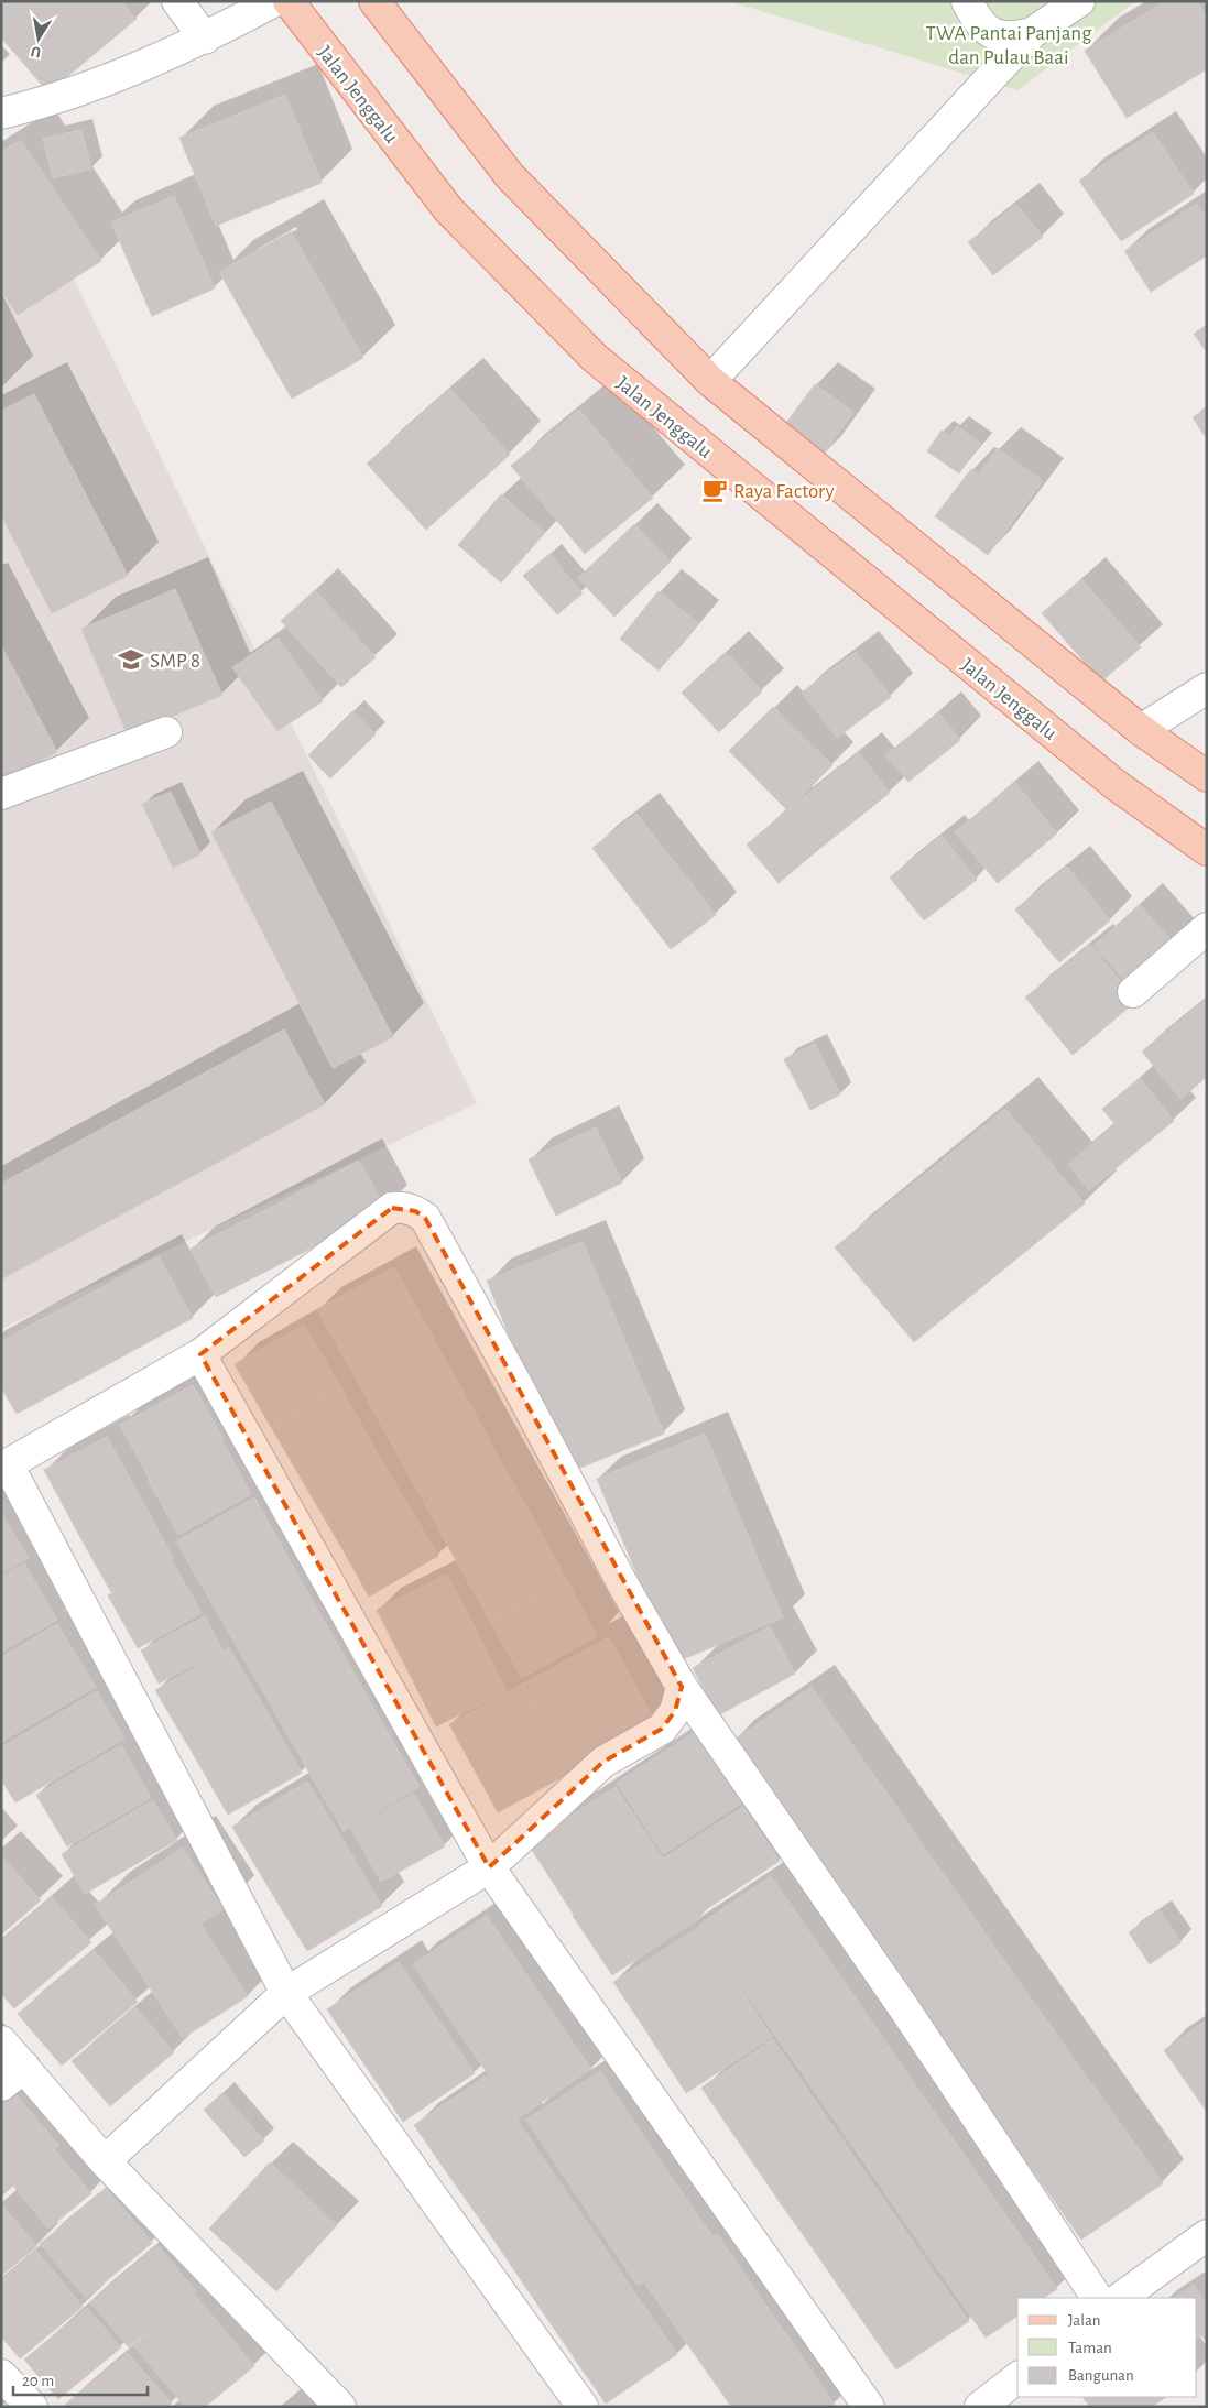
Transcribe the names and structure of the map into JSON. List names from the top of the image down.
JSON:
{
  "streets": {
    "main road": ["Jalan Jenggalu"]
  },
  "parks": ["TWA Pantai Panjang dan Pulau Baai"],
  "places": {
    "cafe": ["Raya Factory"],
    "school or university": ["SMP 8"]
  },
  "legend": ["Jalan", "Taman", "Bangunan"],
  "scale_bar": "20 m",
  "north": "bottom"
}
